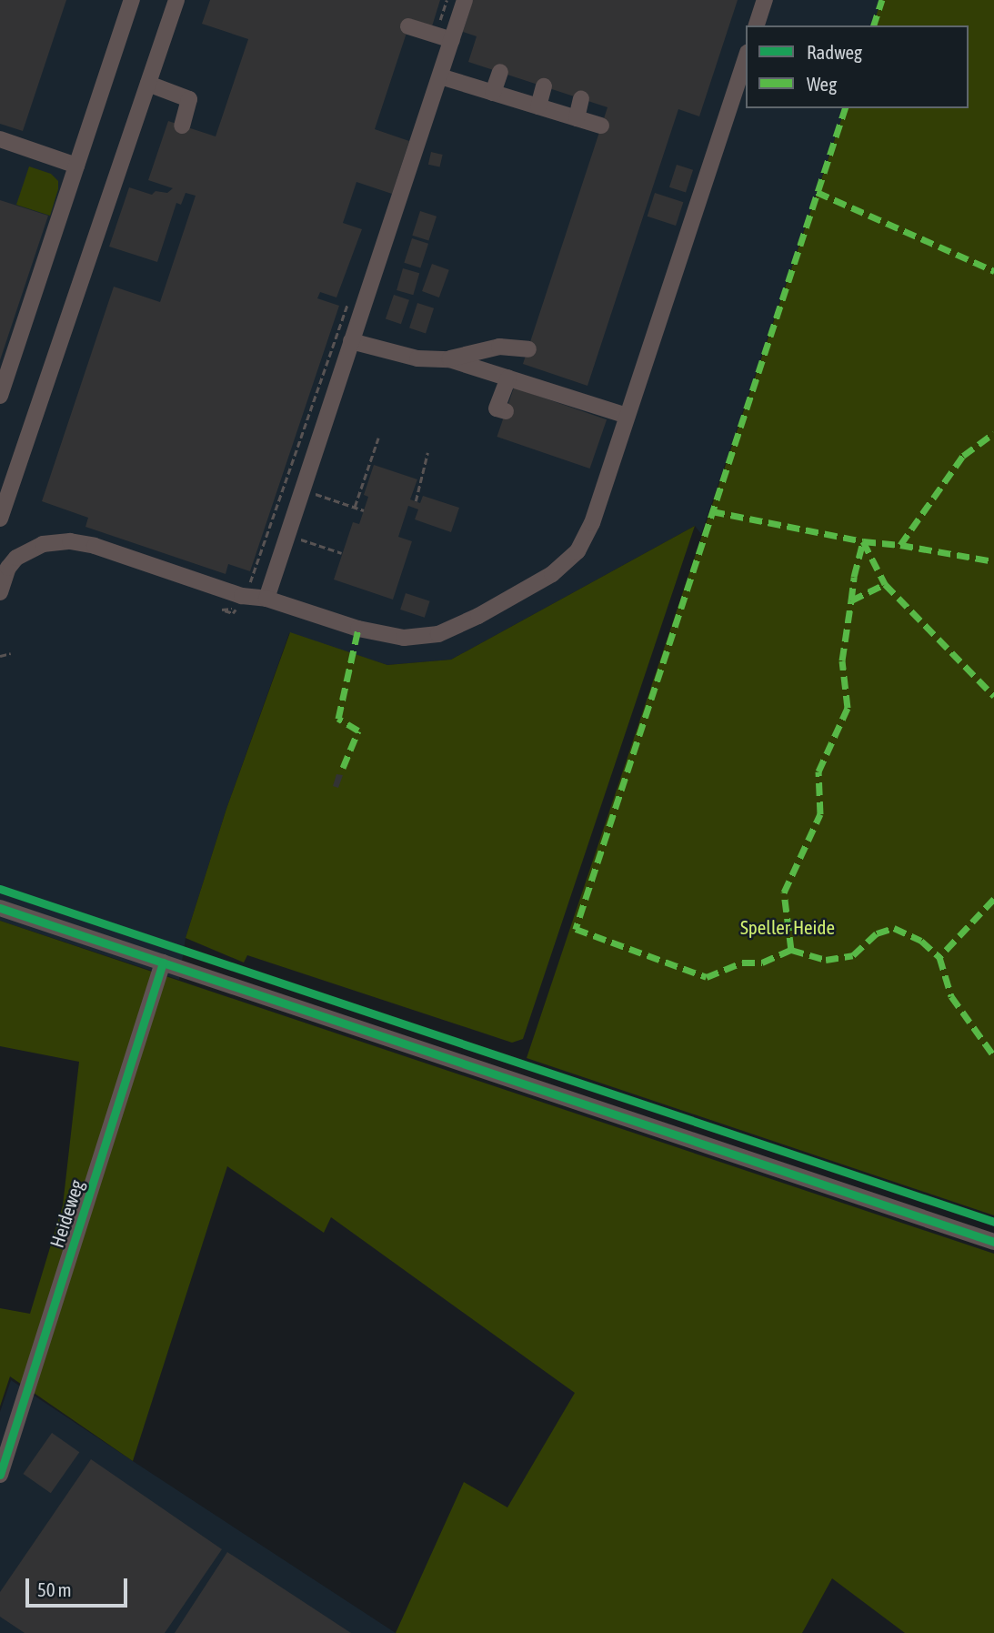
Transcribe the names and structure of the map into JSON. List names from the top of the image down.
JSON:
{
  "streets": {
    "street": ["Heideweg"]
  },
  "parks": ["Speller Heide"],
  "legend": ["Radweg", "Weg"],
  "scale_bar": "50 m"
}
